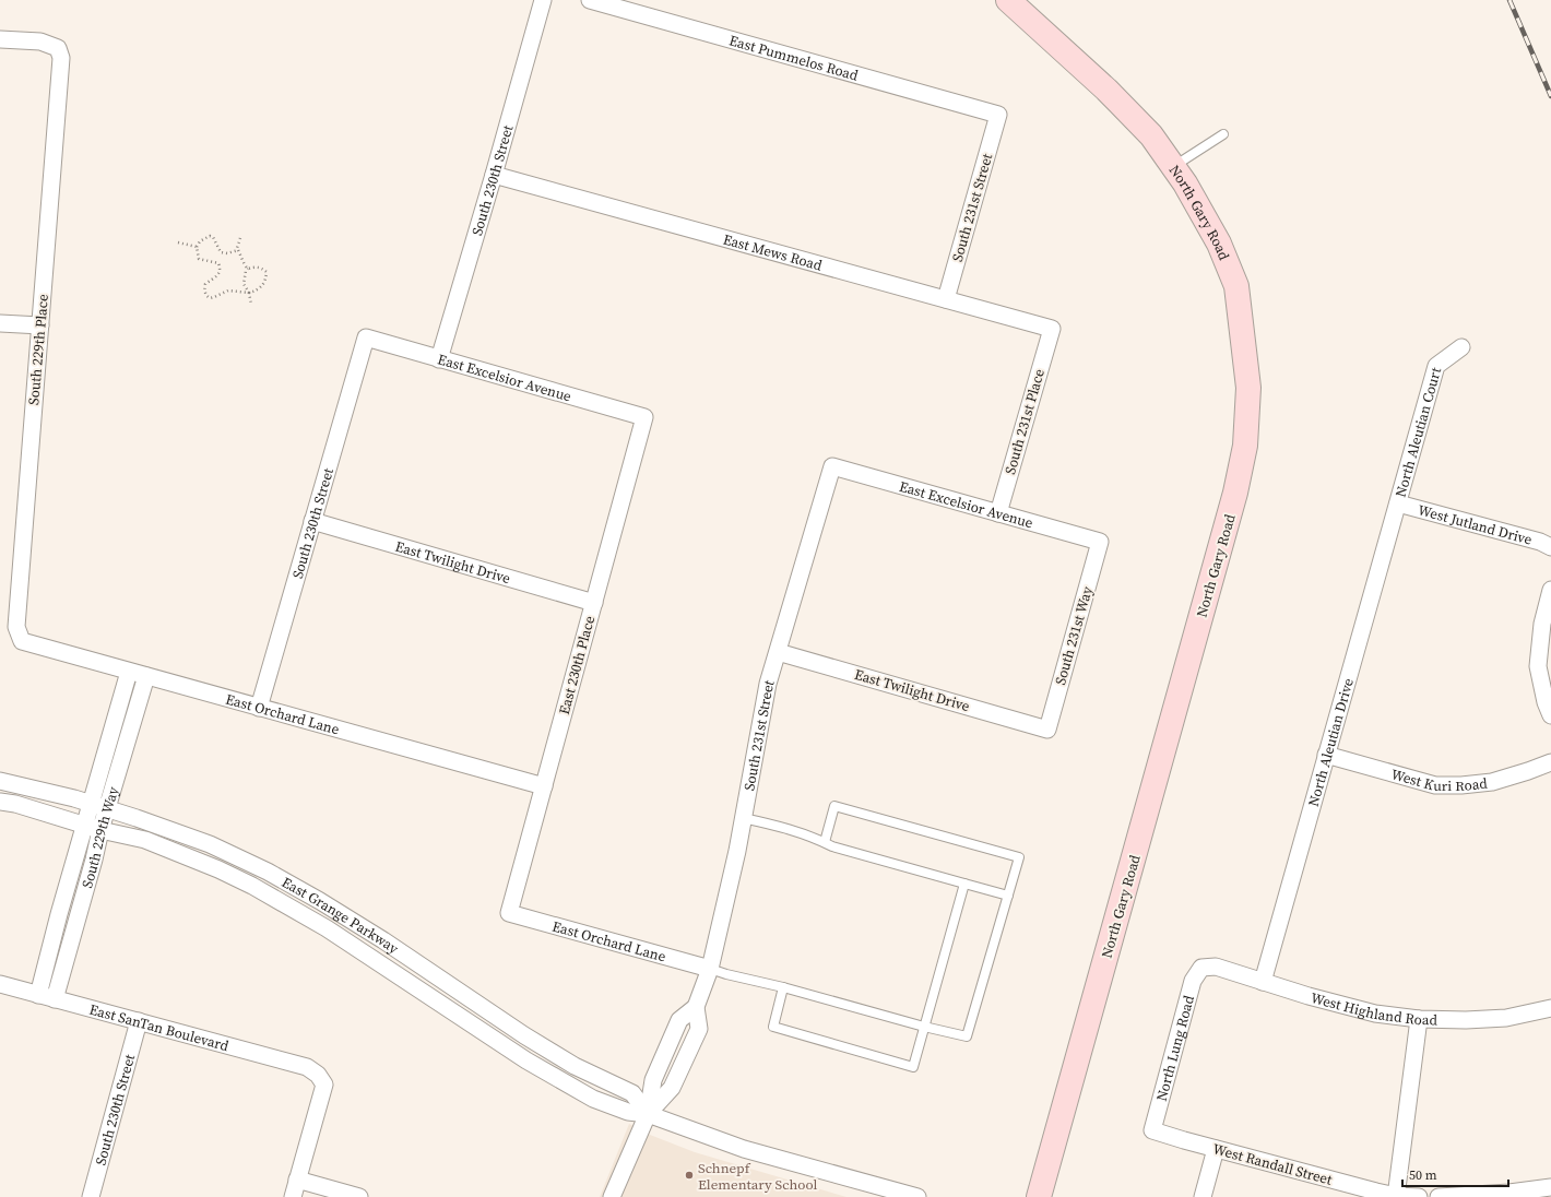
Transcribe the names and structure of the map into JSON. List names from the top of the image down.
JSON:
{
  "streets": {
    "main road": ["North Gary Road"],
    "street": [
      "East Pummelos Road",
      "South 230th Street",
      "South 231st Street",
      "East Mews Road",
      "South 229th Place",
      "East Excelsior Avenue",
      "South 231st Place",
      "North Aleutian Court",
      "West Jutland Drive",
      "East Twilight Drive",
      "South 231st Way",
      "East 230th Place",
      "East Orchard Lane",
      "North Aleutian Drive",
      "West Kuri Road",
      "South 229th Way",
      "East Grange Parkway",
      "West Highland Road",
      "East SanTan Boulevard",
      "North Lung Road",
      "West Randall Street"
    ]
  },
  "crossings": [
    ["East Pummelos Road", "South 231st Street"],
    ["South 230th Street", "East Mews Road"],
    ["South 230th Street", "East Excelsior Avenue"],
    ["South 230th Street", "East Twilight Drive"],
    ["South 230th Street", "East Orchard Lane"],
    ["South 230th Street", "East SanTan Boulevard"],
    ["South 231st Street", "East Mews Road"],
    ["South 231st Street", "East Excelsior Avenue"],
    ["South 231st Street", "East Twilight Drive"],
    ["South 231st Street", "East Orchard Lane"],
    ["South 231st Street", "East Grange Parkway"],
    ["East Mews Road", "South 231st Place"],
    ["South 229th Place", "East Orchard Lane"],
    ["East Excelsior Avenue", "South 231st Place"],
    ["East Excelsior Avenue", "South 231st Way"],
    ["East Excelsior Avenue", "East 230th Place"],
    ["North Aleutian Court", "West Jutland Drive"],
    ["North Aleutian Court", "North Aleutian Drive"],
    ["West Jutland Drive", "North Aleutian Drive"],
    ["East Twilight Drive", "South 231st Way"],
    ["East Twilight Drive", "East 230th Place"],
    ["East 230th Place", "East Orchard Lane"],
    ["East Orchard Lane", "South 229th Way"],
    ["North Aleutian Drive", "West Kuri Road"],
    ["North Aleutian Drive", "West Highland Road"],
    ["South 229th Way", "East Grange Parkway"],
    ["South 229th Way", "East SanTan Boulevard"],
    ["West Highland Road", "North Lung Road"],
    ["North Lung Road", "West Randall Street"]
  ],
  "places": ["Schnepf Elementary School"],
  "scale_bar": "50 m"
}
